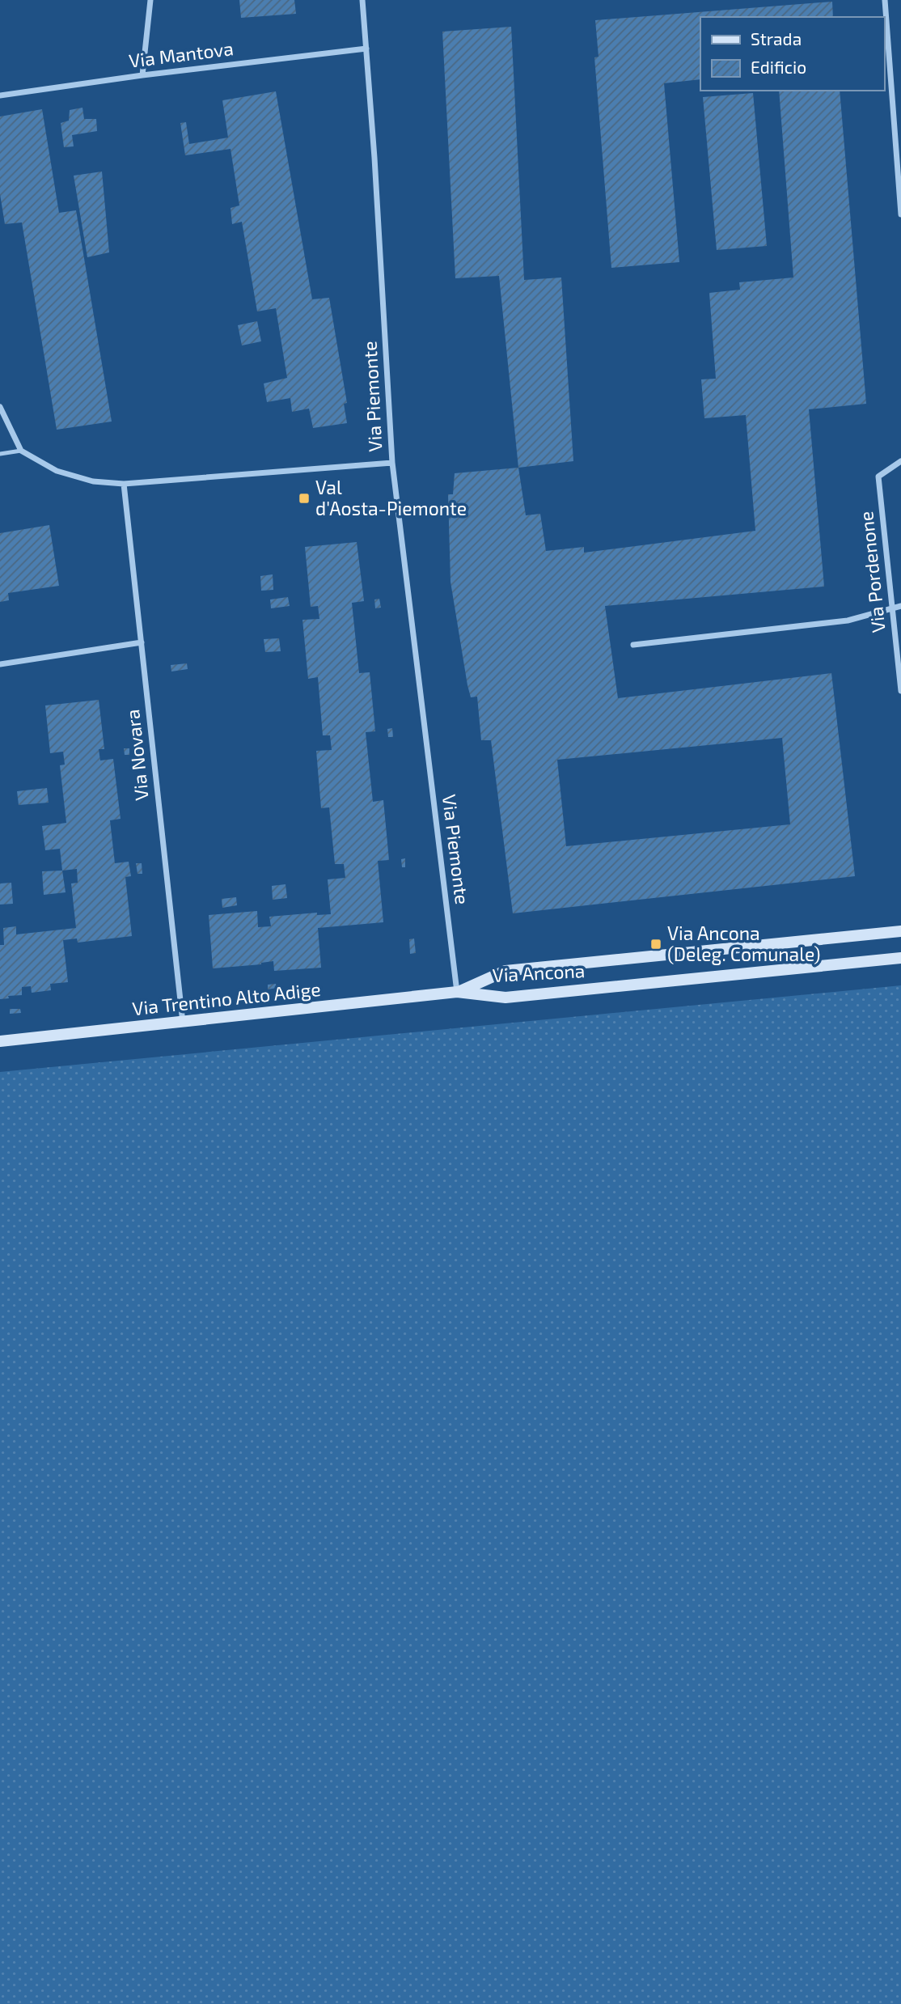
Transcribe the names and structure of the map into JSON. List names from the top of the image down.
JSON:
{
  "streets": {
    "street": [
      "Via Mantova",
      "Via Piemonte",
      "Via Pordenone",
      "Via Novara",
      "Via Ancona",
      "Via Trentino Alto Adige"
    ]
  },
  "crossings": [
    ["Via Mantova", "Via Piemonte"],
    ["Via Piemonte", "Via Ancona"],
    ["Via Piemonte", "Via Trentino Alto Adige"],
    ["Via Novara", "Via Trentino Alto Adige"],
    ["Via Ancona", "Via Trentino Alto Adige"]
  ],
  "places": {
    "transit": ["Val d'Aosta-Piemonte", "Via Ancona (Deleg. Comunale)"]
  },
  "legend": ["Strada", "Edificio"]
}
